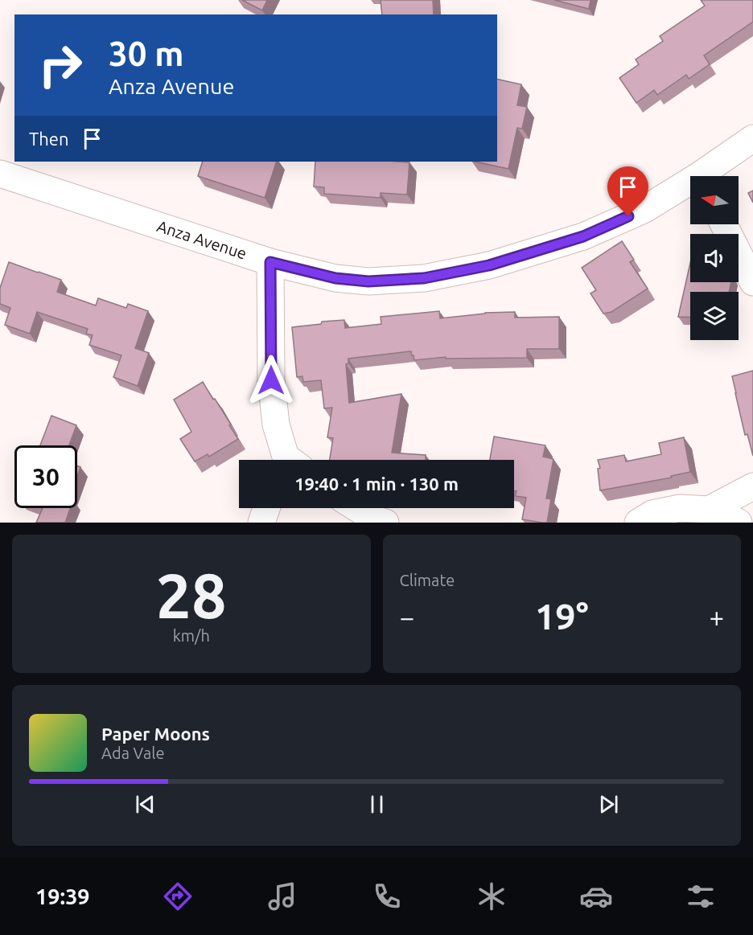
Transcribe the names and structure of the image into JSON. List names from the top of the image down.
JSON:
{
  "streets": {
    "street": ["Anza Avenue"]
  },
  "north": "left",
  "page": {
    "turn": ["30 m", "Anza Avenue"],
    "then": "Then",
    "limit": "30",
    "trip": "19:40 · 1 min · 130 m",
    "tile": [
      ["28", "km/h"],
      "Climate"
    ],
    "heat": ["−", "19°", "+"],
    "song": ["Paper Moons", "Ada Vale"],
    "tabs": "19:39"
  }
}
